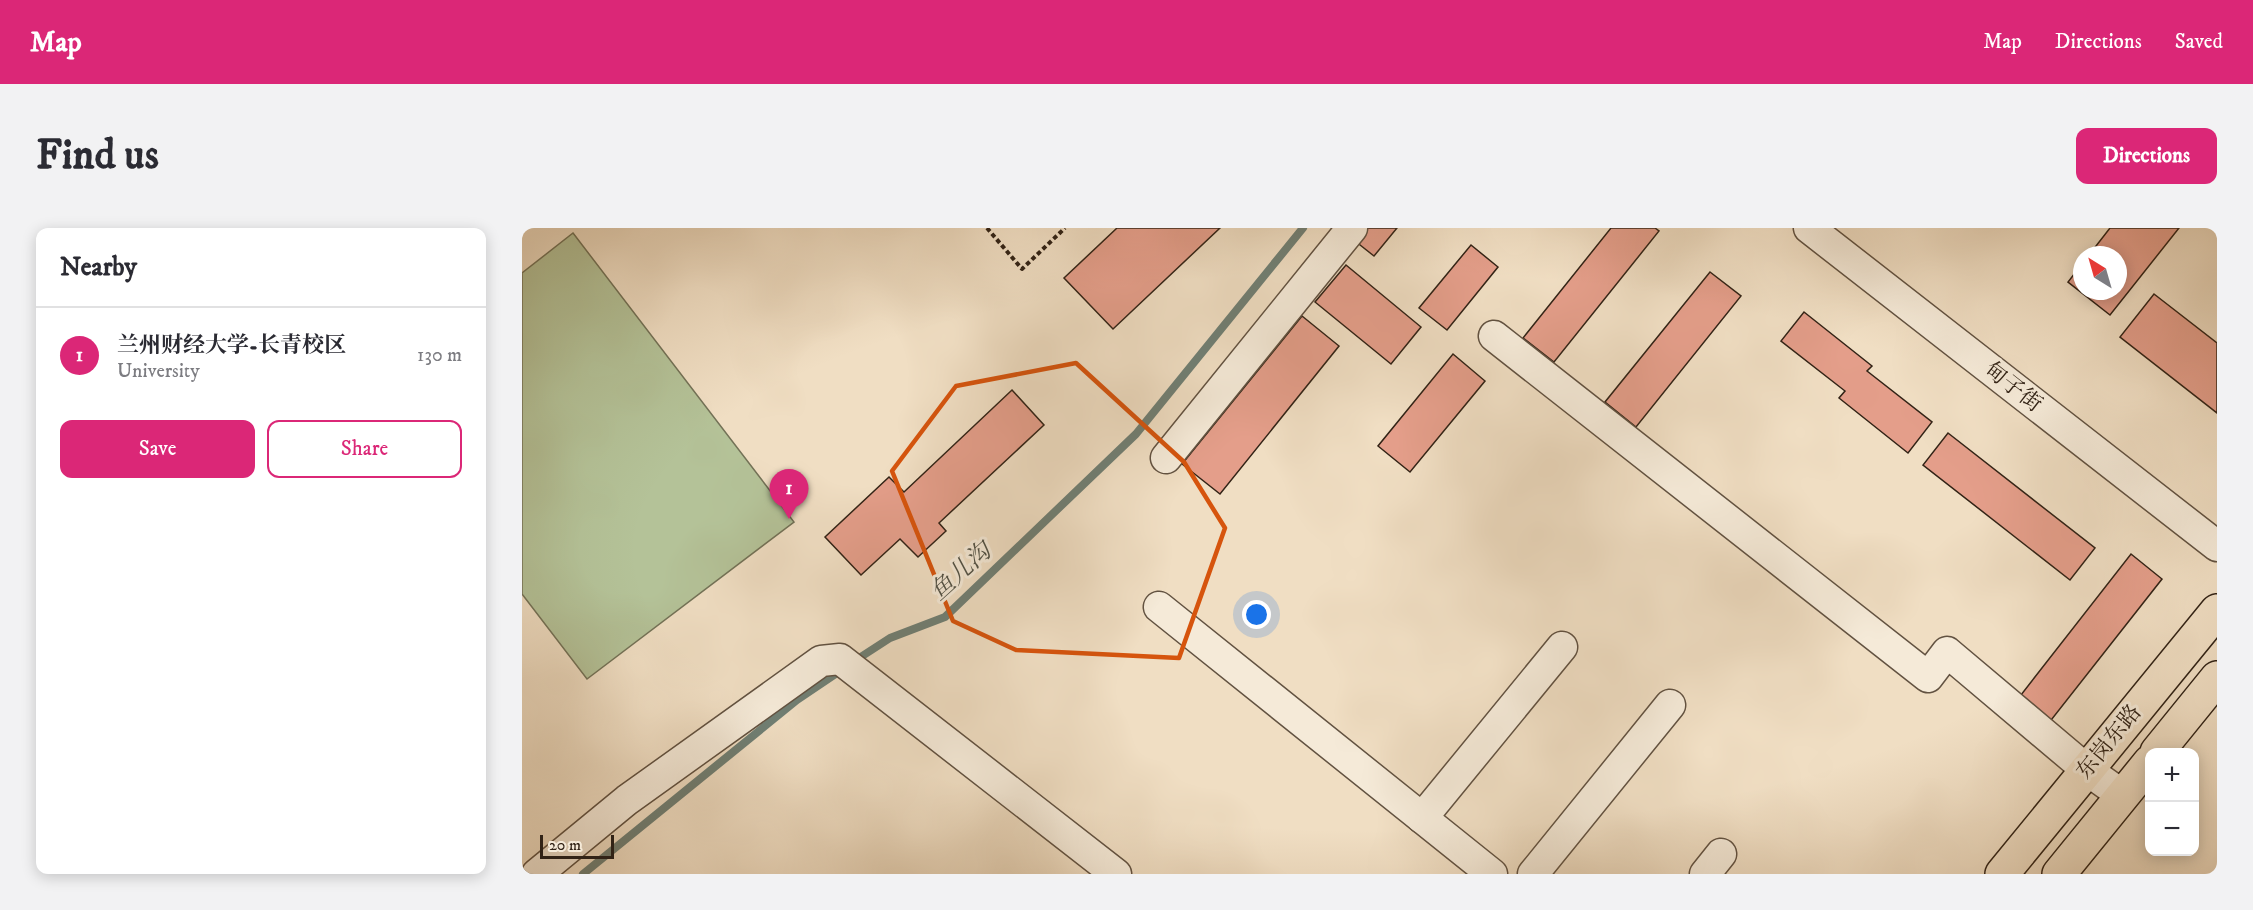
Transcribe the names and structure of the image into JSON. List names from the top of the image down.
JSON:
{
  "streets": {
    "main road": ["东岗东路"],
    "street": ["甸子街"]
  },
  "water": ["鱼儿沟"],
  "scale_bar": "20 m",
  "north": "top left",
  "page": {
    "header": "Map",
    "nav": ["Map", "Directions", "Saved"],
    "buttons": [
      "Directions",
      ["Save", "Share"]
    ],
    "title": "Find us",
    "heading": "Nearby",
    "list": [
      {
        "mark": "1",
        "name": "兰州财经大学-长青校区",
        "note": "University",
        "value": "130 m"
      }
    ],
    "pins": "1",
    "map_buttons": ["+", "−"],
    "scale": "20 m"
  }
}
